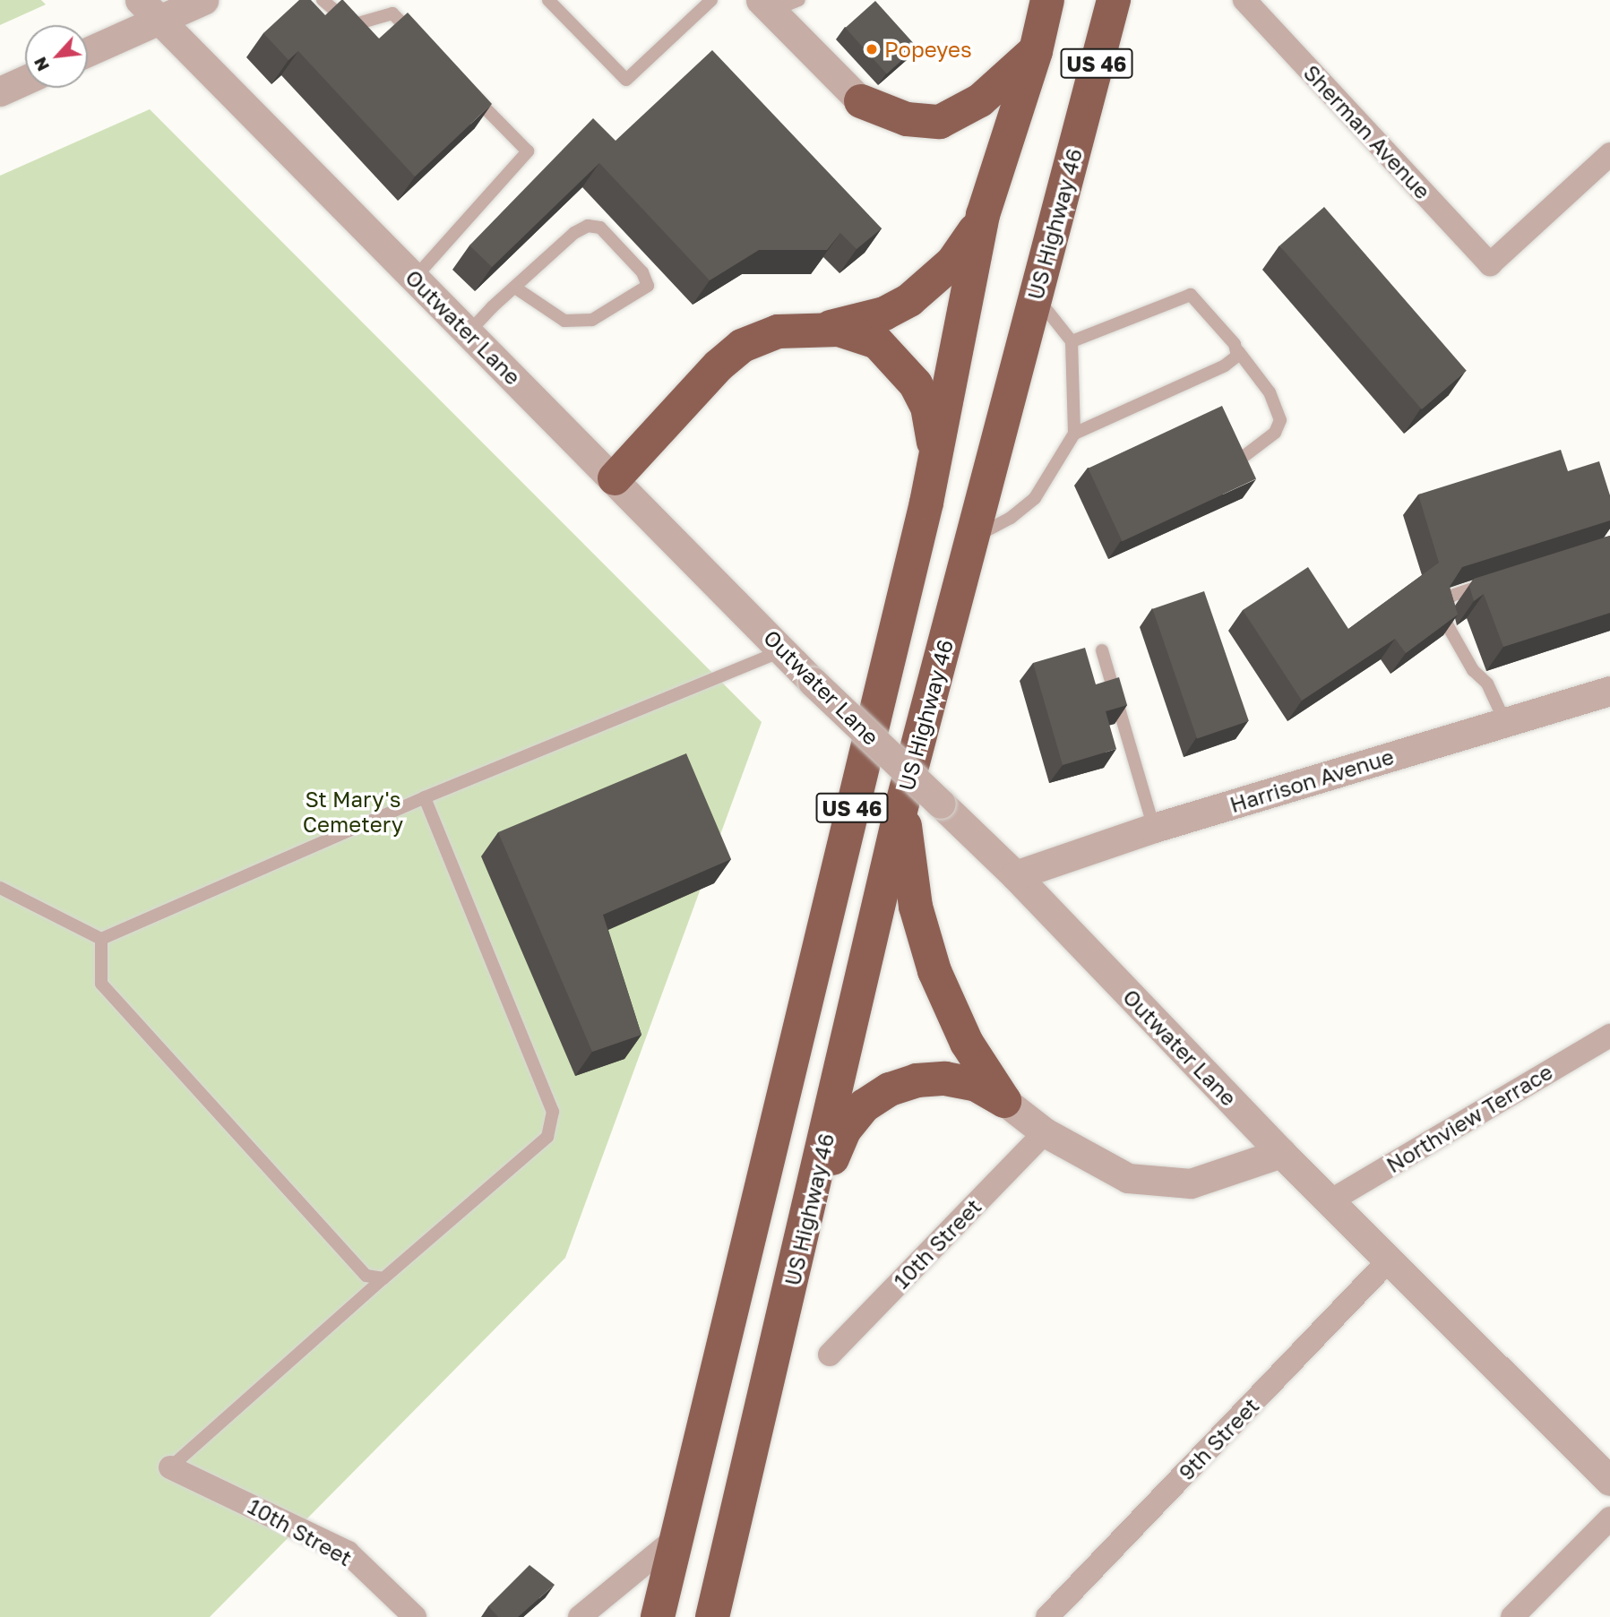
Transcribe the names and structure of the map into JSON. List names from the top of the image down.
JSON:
{
  "streets": {
    "highway": ["US 46", "US Highway 46"],
    "street": [
      "Sherman Avenue",
      "Outwater Lane",
      "Harrison Avenue",
      "Northview Terrace",
      "10th Street",
      "9th Street"
    ]
  },
  "crossings": [
    ["Outwater Lane", "Harrison Avenue"],
    ["Outwater Lane", "Northview Terrace"],
    ["Outwater Lane", "9th Street"]
  ],
  "parks": ["St Mary's Cemetery"],
  "places": ["Popeyes"],
  "north": "bottom left"
}
